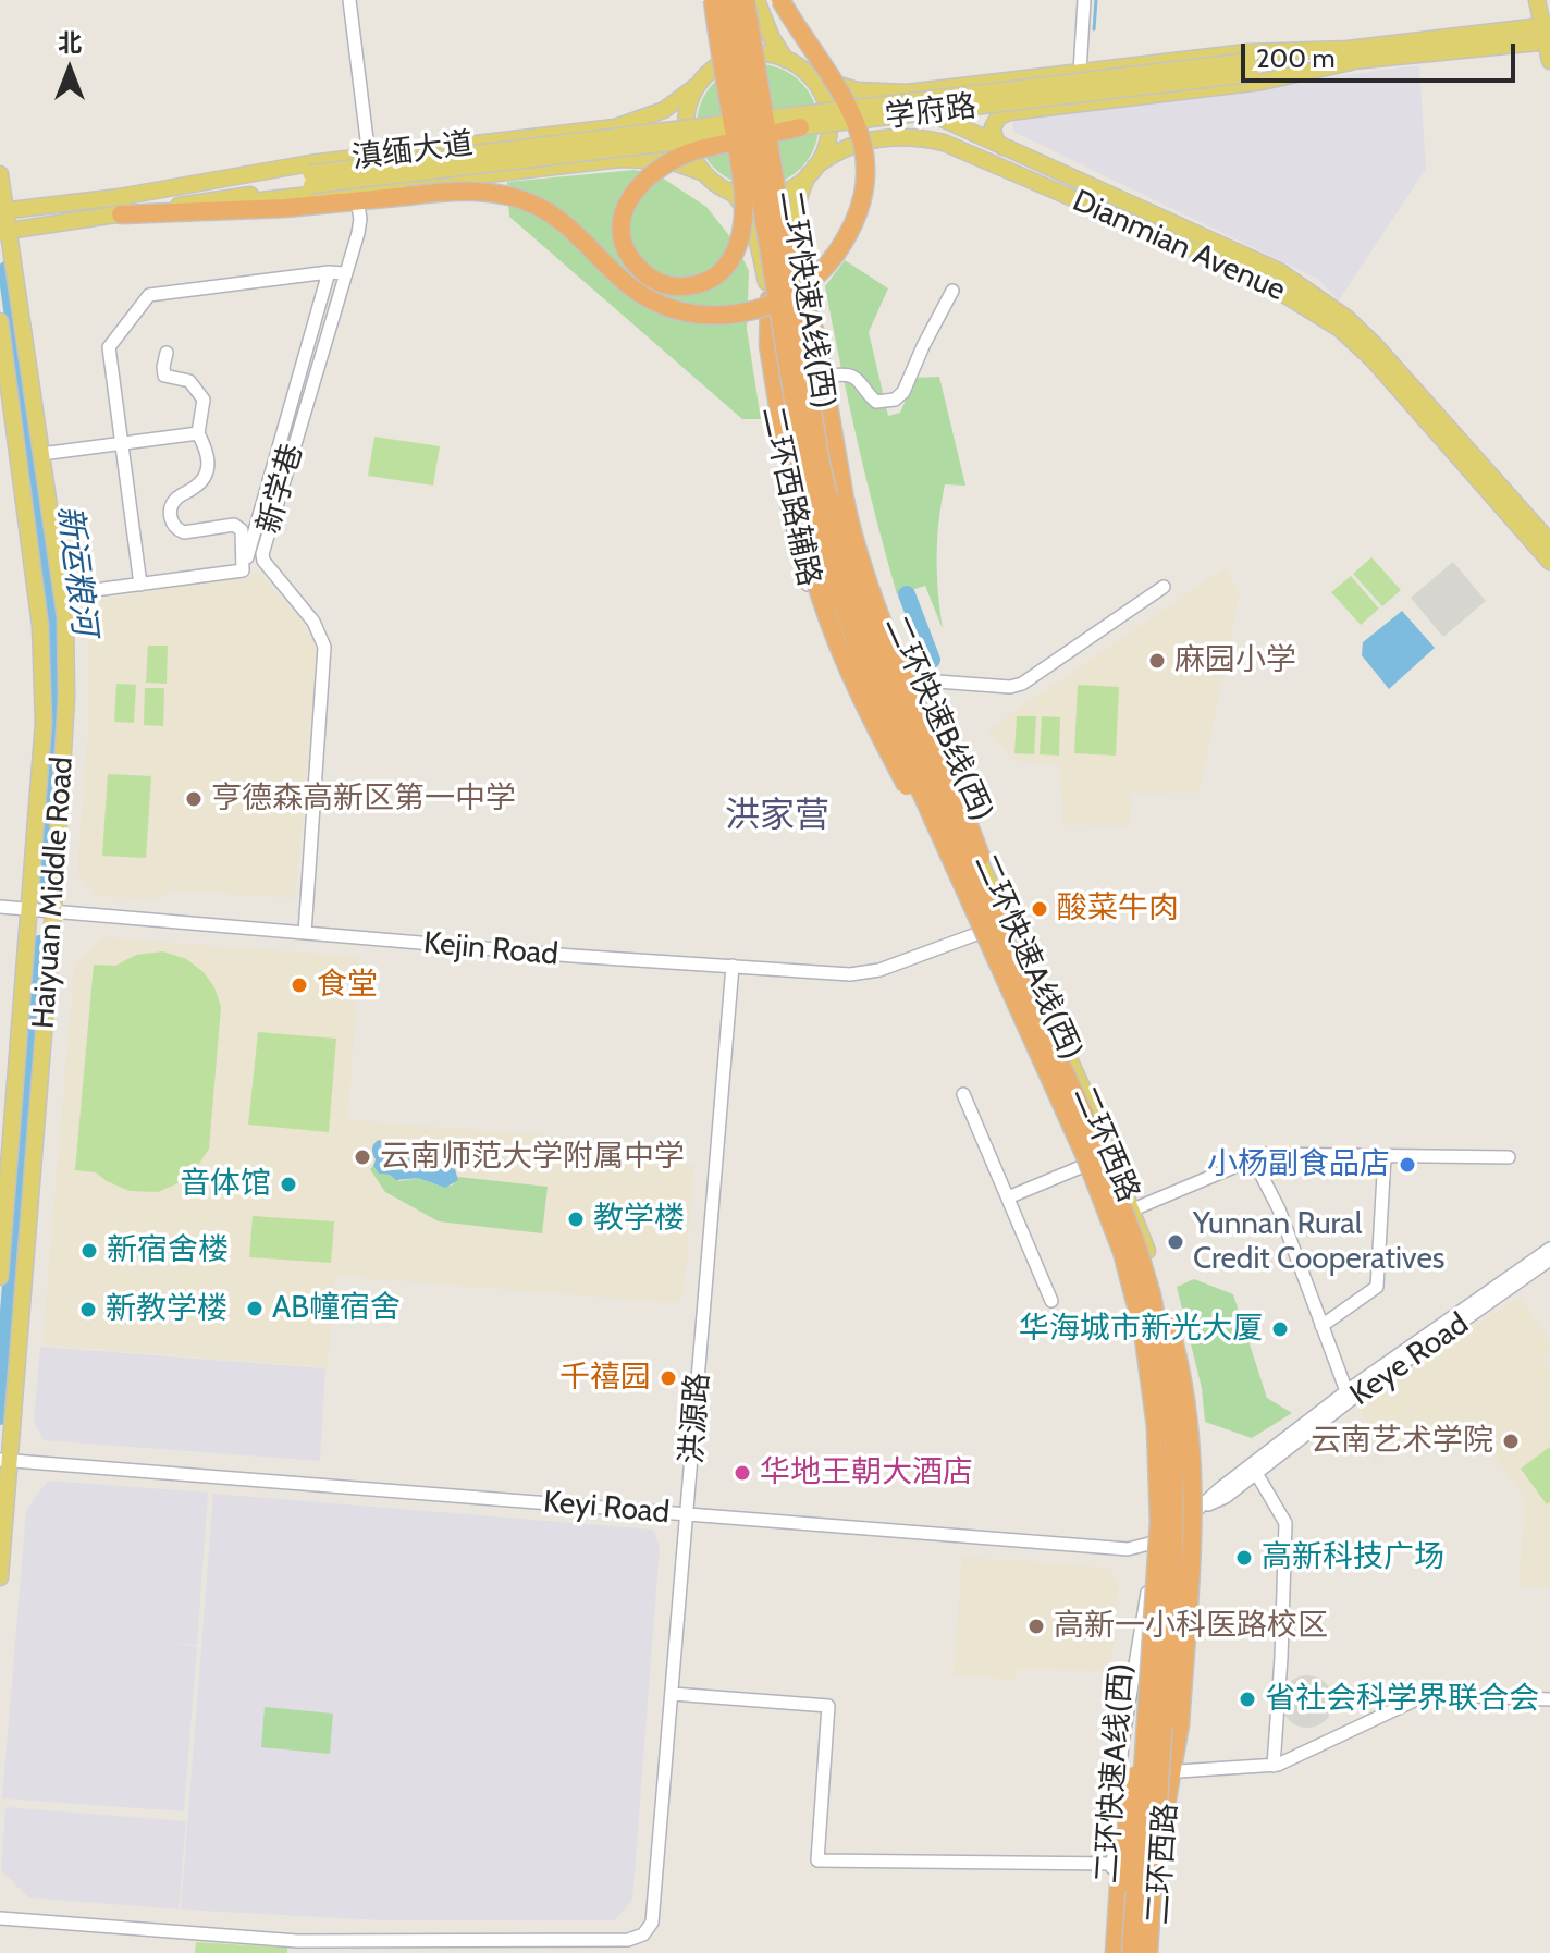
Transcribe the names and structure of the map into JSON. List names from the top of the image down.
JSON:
{
  "streets": {
    "highway": ["二环快速A线(西)", "二环快速B线(西)"],
    "main road": [
      "学府路",
      "滇缅大道",
      "Dianmian Avenue",
      "Haiyuan Middle Road",
      "二环西路"
    ],
    "street": [
      "新学巷",
      "二环西路辅路",
      "Kejin Road",
      "Keye Road",
      "洪源路",
      "Keyi Road"
    ]
  },
  "crossings": [
    ["学府路", "滇缅大道"],
    ["学府路", "Dianmian Avenue"],
    ["学府路", "二环西路"],
    ["滇缅大道", "Dianmian Avenue"],
    ["滇缅大道", "新学巷"],
    ["滇缅大道", "Haiyuan Middle Road"],
    ["滇缅大道", "二环西路"],
    ["Dianmian Avenue", "二环西路"],
    ["二环快速A线(西)", "Kejin Road"],
    ["二环快速A线(西)", "二环西路"],
    ["新学巷", "Kejin Road"],
    ["二环西路辅路", "二环西路"],
    ["Haiyuan Middle Road", "Kejin Road"],
    ["Haiyuan Middle Road", "Keyi Road"],
    ["Kejin Road", "二环西路"],
    ["Kejin Road", "洪源路"],
    ["二环西路", "Keyi Road"],
    ["Keye Road", "Keyi Road"],
    ["洪源路", "Keyi Road"]
  ],
  "districts": ["洪家营"],
  "water": ["新运粮河"],
  "places": [
    "麻园小学",
    "亨德森高新区第一中学",
    "酸菜牛肉",
    "食堂",
    "云南师范大学附属中学",
    "小杨副食品店",
    "音体馆",
    "教学楼",
    "Yunnan Rural Credit Cooperatives",
    "新宿舍楼",
    "AB幢宿舍",
    "新教学楼",
    "华海城市新光大厦",
    "千禧园",
    "云南艺术学院",
    "华地王朝大酒店",
    "高新科技广场",
    "高新一小科医路校区",
    "省社会科学界联合会"
  ],
  "scale_bar": "200 m",
  "north": "top"
}
